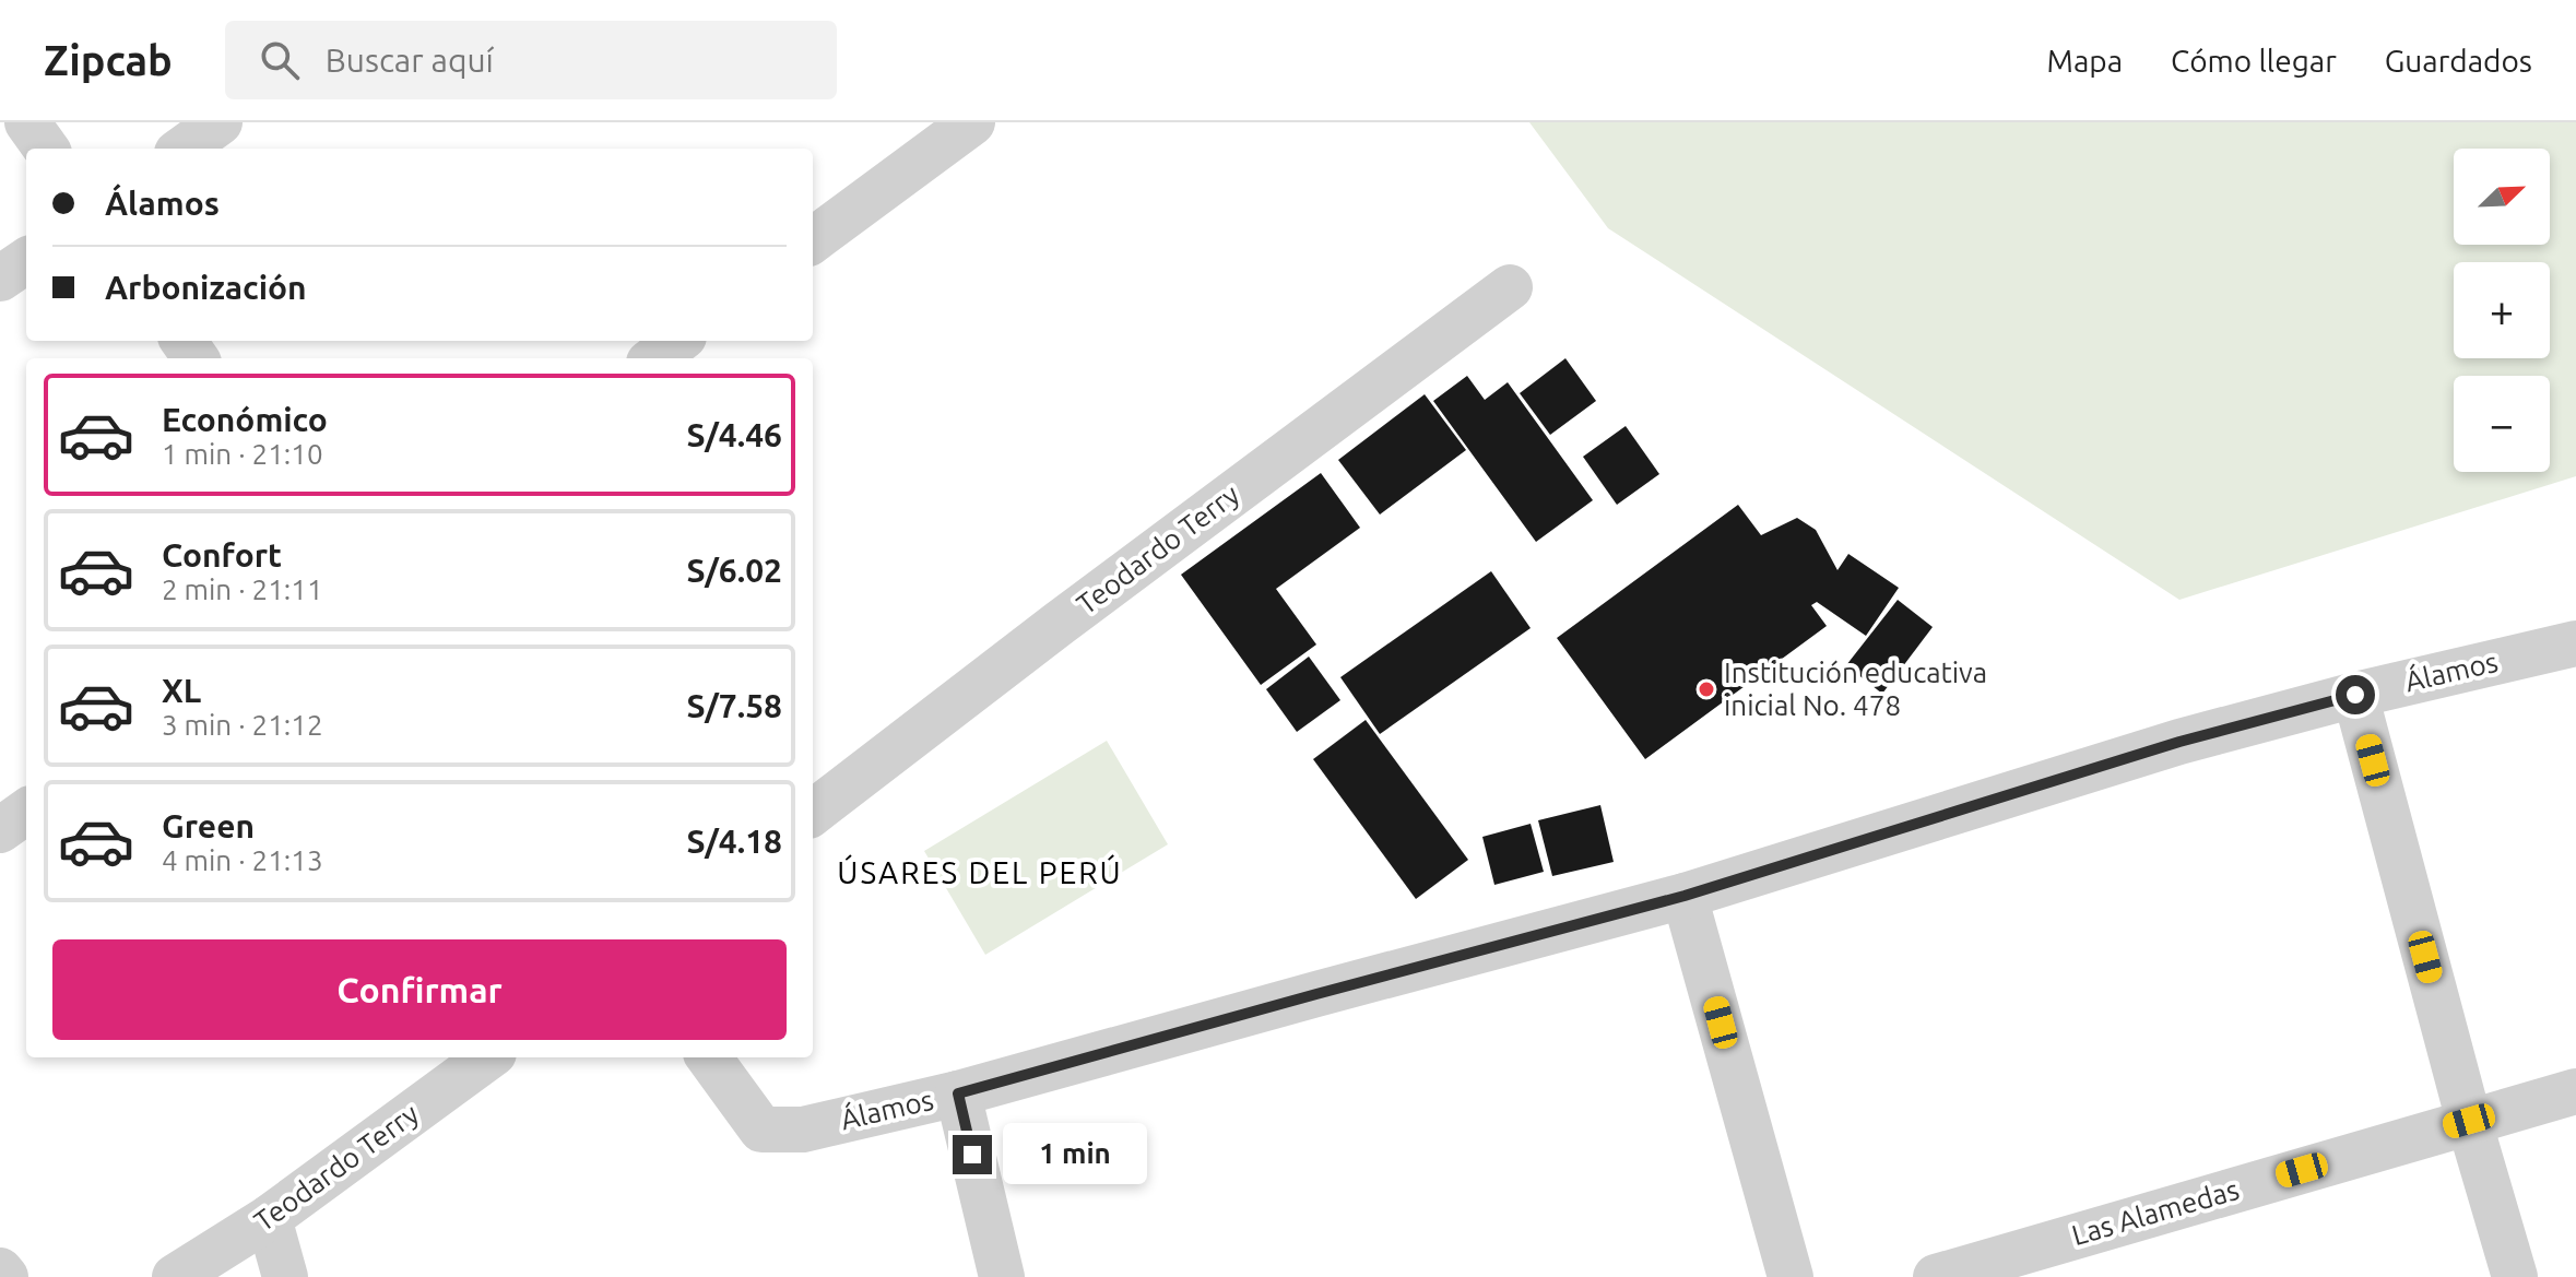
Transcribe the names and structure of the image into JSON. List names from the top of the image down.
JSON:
{
  "streets": {
    "street": ["Teodardo Terry", "Álamos", "Las Alamedas"]
  },
  "districts": ["ÚSARES DEL PERÚ"],
  "places": ["Institución educativa inicial No. 478"],
  "north": "top right",
  "page": {
    "header": "Zipcab",
    "search": "Buscar aquí",
    "nav": ["Mapa", "Cómo llegar", "Guardados"],
    "map_buttons": ["+", "−"],
    "banner": ["Álamos", "Arbonización"],
    "list": [
      {
        "name": "Económico",
        "note": "1 min · 21:10",
        "value": "S/4.46"
      },
      {
        "name": "Confort",
        "note": "2 min · 21:11",
        "value": "S/6.02"
      },
      {
        "name": "XL",
        "note": "3 min · 21:12",
        "value": "S/7.58"
      },
      {
        "name": "Green",
        "note": "4 min · 21:13",
        "value": "S/4.18"
      }
    ],
    "buttons": "Confirmar",
    "bubble": "1 min"
  }
}
